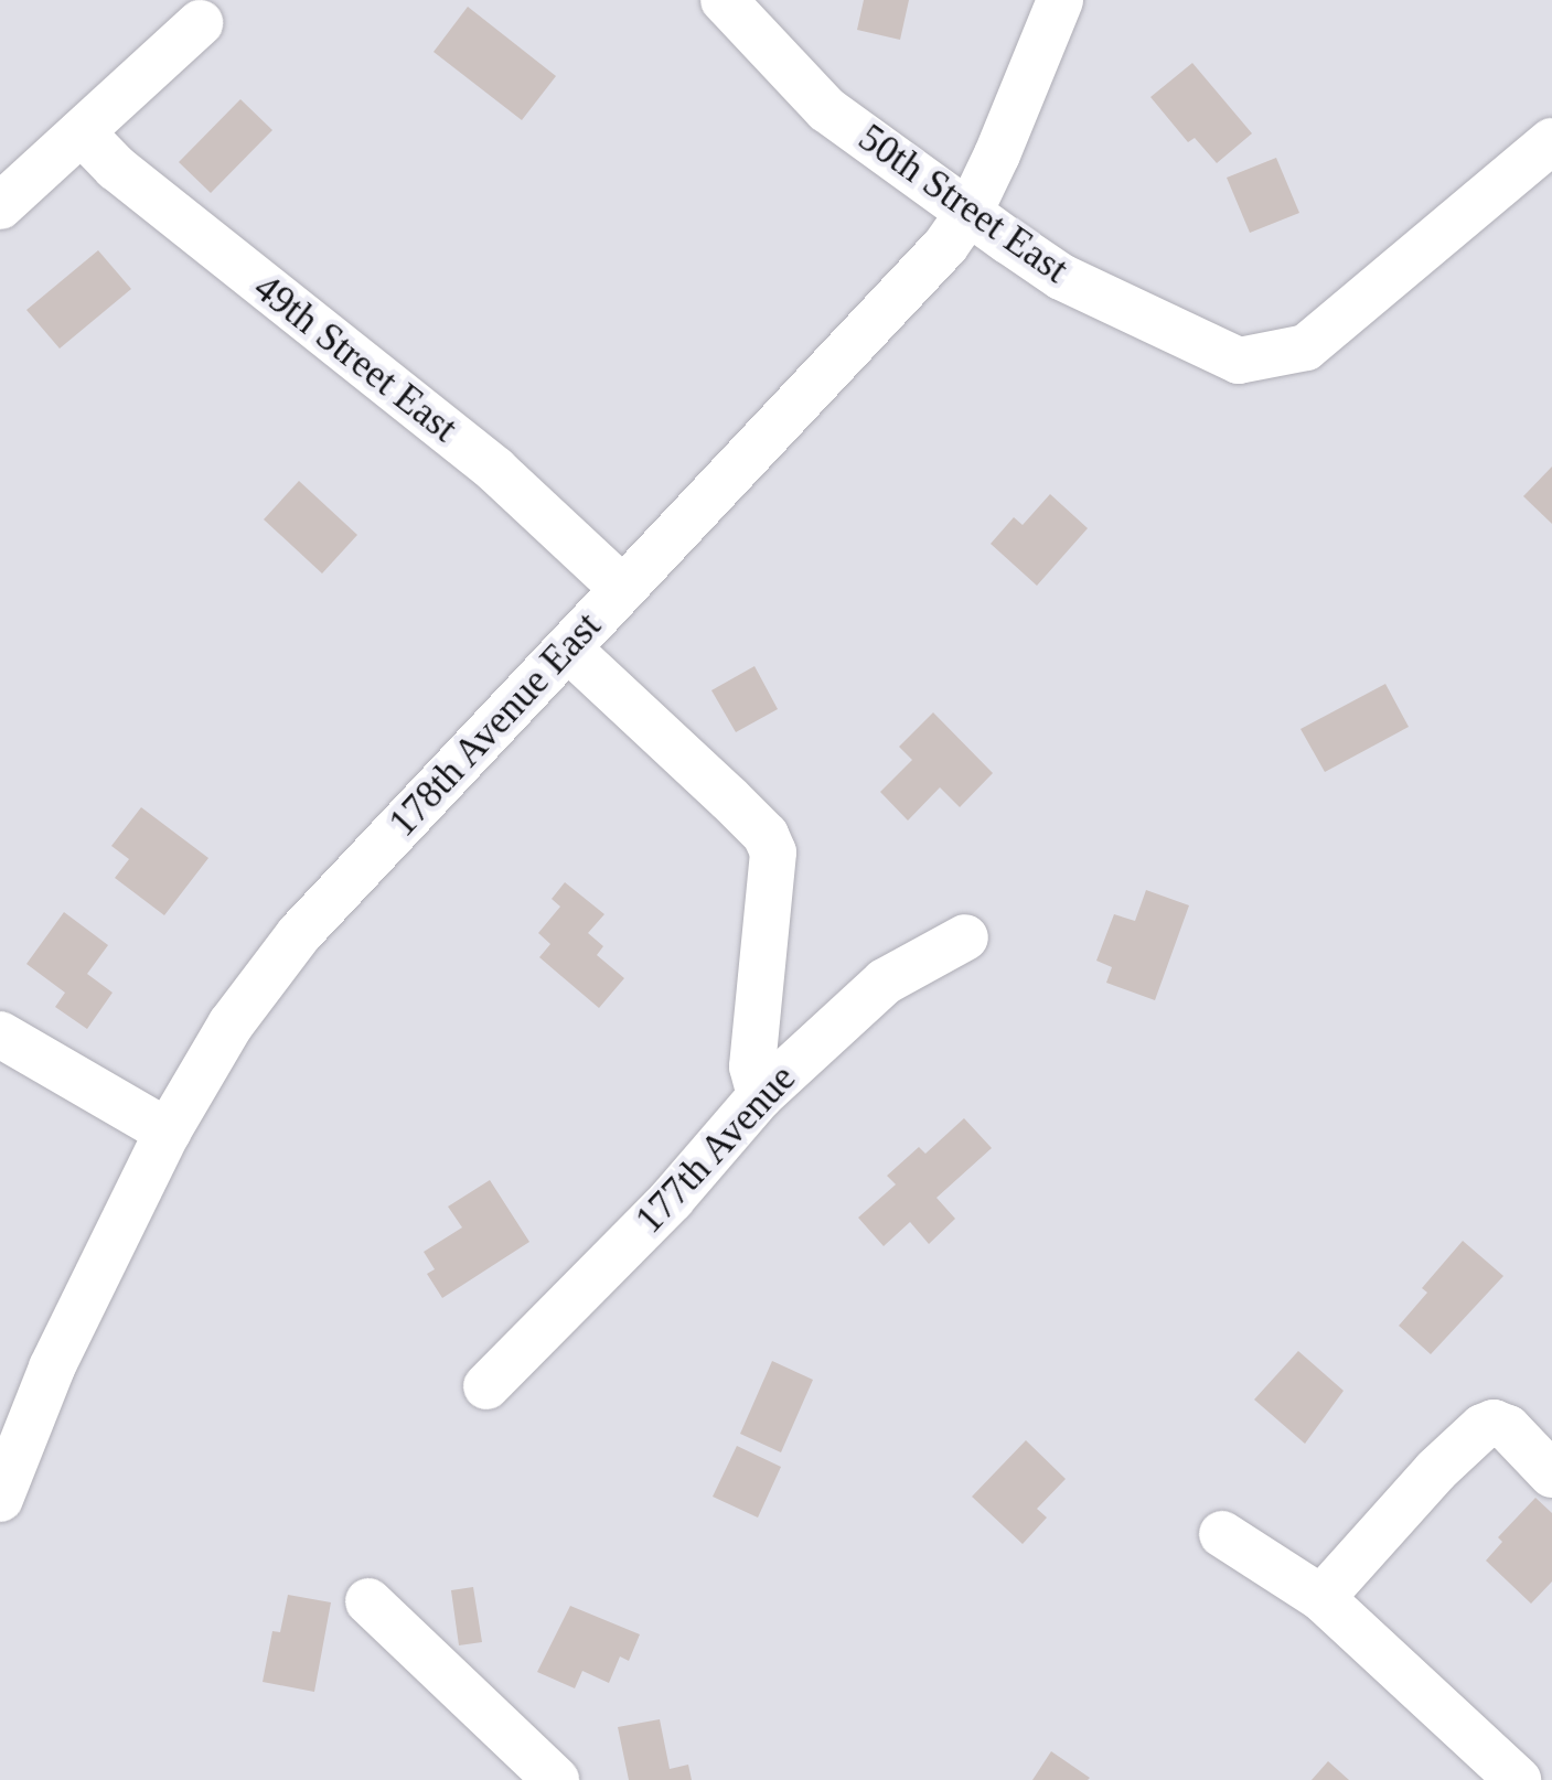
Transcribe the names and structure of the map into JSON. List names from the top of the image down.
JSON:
{
  "streets": {
    "street": [
      "50th Street East",
      "49th Street East",
      "178th Avenue East",
      "177th Avenue"
    ]
  },
  "crossings": [
    ["50th Street East", "178th Avenue East"],
    ["49th Street East", "178th Avenue East"]
  ]
}
